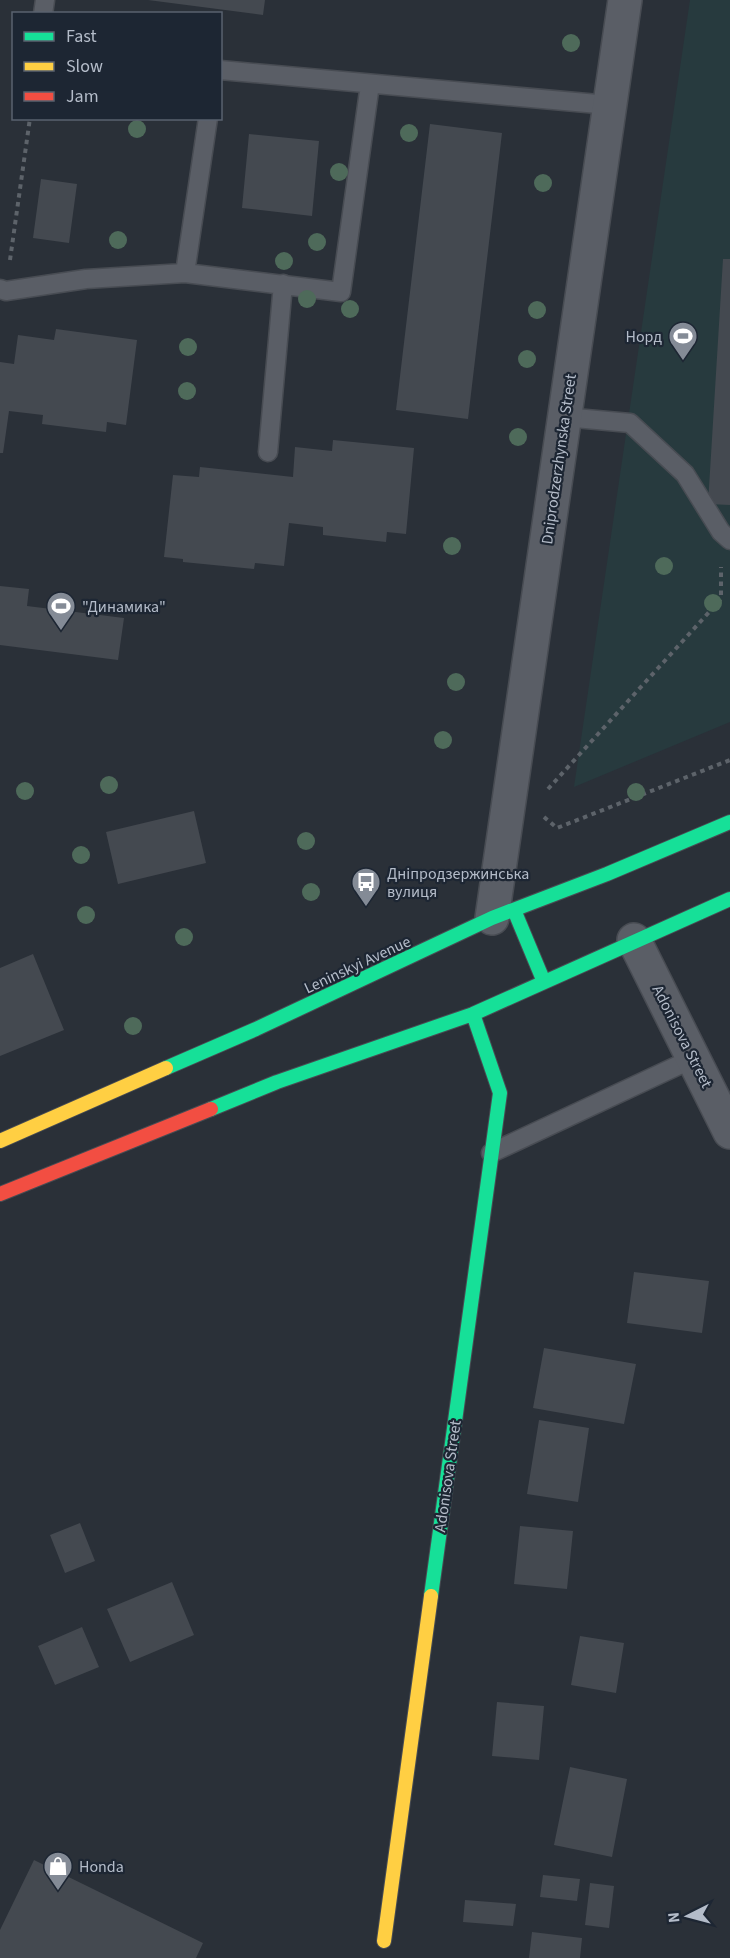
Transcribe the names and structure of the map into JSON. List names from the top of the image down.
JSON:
{
  "streets": {
    "main road": ["Leninskyi Avenue", "Adonisova Street"],
    "street": ["Dniprodzerzhynska Street"]
  },
  "crossings": [
    ["Dniprodzerzhynska Street", "Leninskyi Avenue"]
  ],
  "places": {
    "sports": ["Норд", "\"Динамика\""],
    "bus stop": ["Дніпродзержинська вулиця"],
    "shop": ["Honda"]
  },
  "legend": ["Fast", "Slow", "Jam"],
  "north": "left"
}
